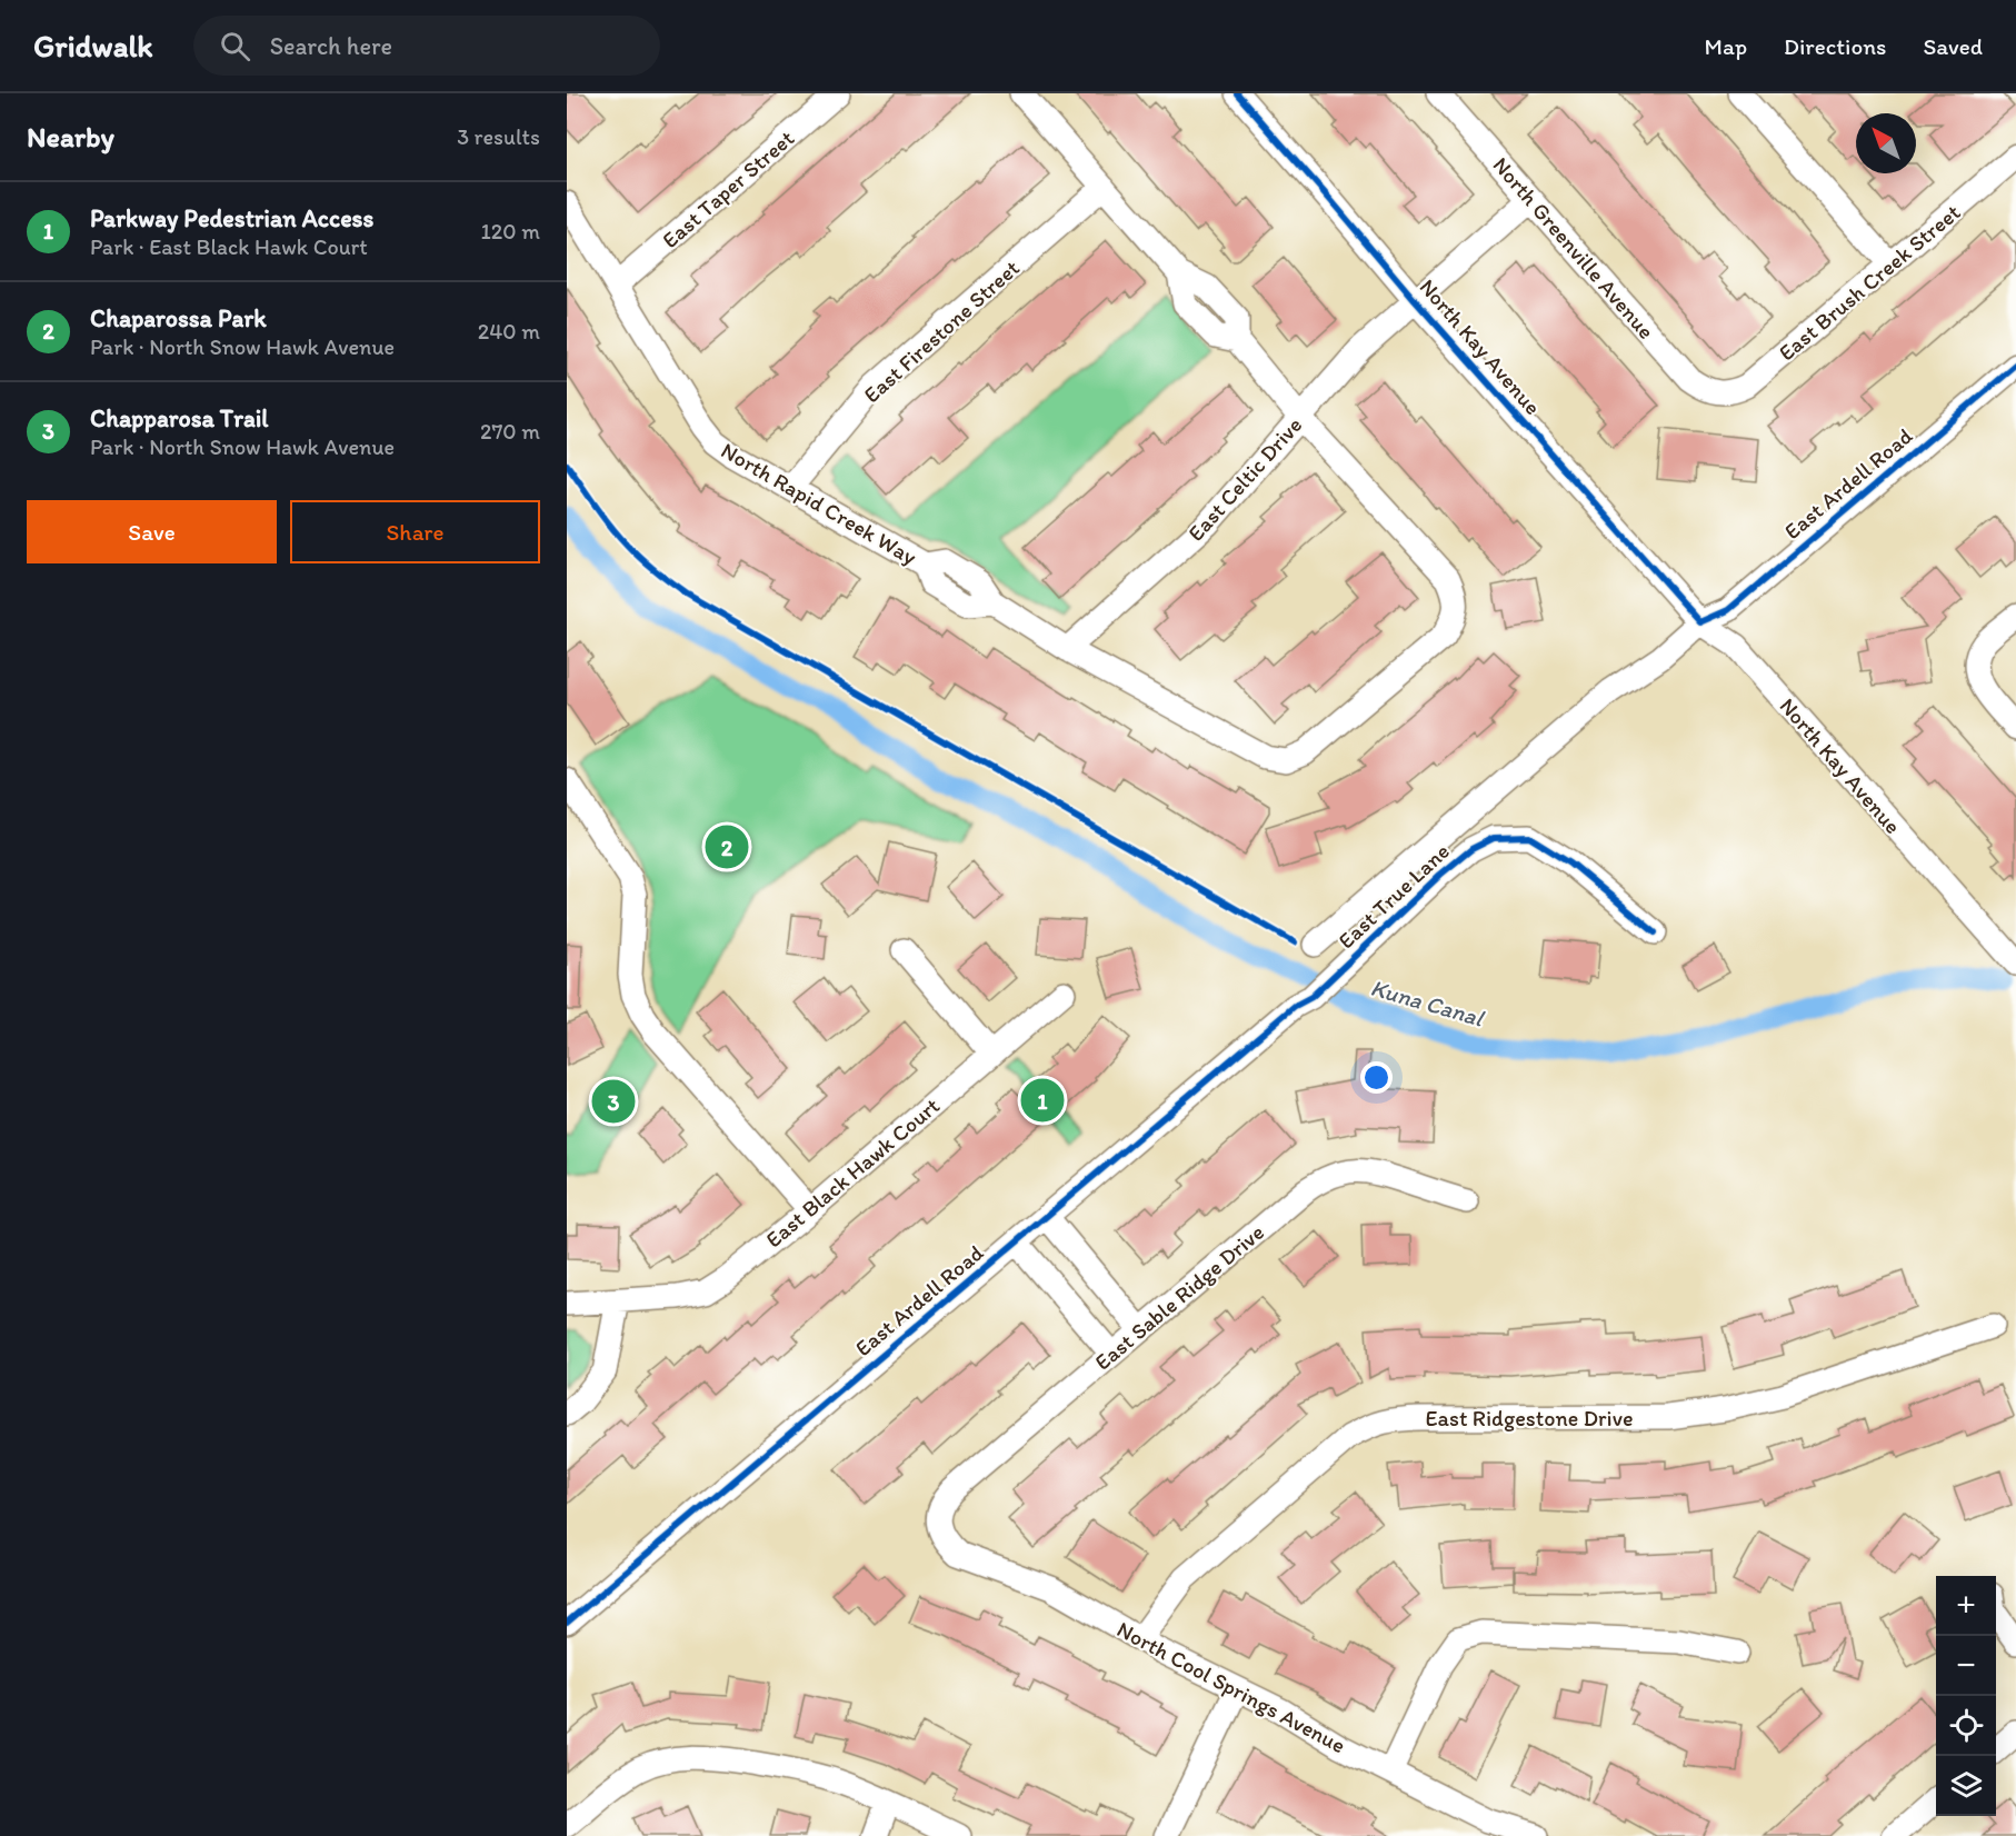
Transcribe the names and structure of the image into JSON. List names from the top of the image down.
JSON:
{
  "streets": {
    "street": [
      "East Taper Street",
      "North Greenville Avenue",
      "East Brush Creek Street",
      "East Firestone Street",
      "North Kay Avenue",
      "East Celtic Drive",
      "East Ardell Road",
      "North Rapid Creek Way",
      "East True Lane",
      "East Black Hawk Court",
      "East Sable Ridge Drive",
      "East Ridgestone Drive",
      "North Cool Springs Avenue"
    ]
  },
  "crossings": [
    ["East Taper Street", "North Rapid Creek Way"],
    ["North Greenville Avenue", "East Brush Creek Street"],
    ["North Greenville Avenue", "East Celtic Drive"],
    ["East Firestone Street", "North Rapid Creek Way"],
    ["North Kay Avenue", "East Celtic Drive"],
    ["North Kay Avenue", "East Ardell Road"],
    ["East Celtic Drive", "North Rapid Creek Way"],
    ["East Ardell Road", "East True Lane"],
    ["East Sable Ridge Drive", "North Cool Springs Avenue"],
    ["East Ridgestone Drive", "North Cool Springs Avenue"]
  ],
  "water": ["Kuna Canal"],
  "north": "top left",
  "page": {
    "header": "Gridwalk",
    "search": "Search here",
    "nav": ["Map", "Directions", "Saved"],
    "heading": ["Nearby", "3 results"],
    "list": [
      {
        "mark": "1",
        "name": "Parkway Pedestrian Access",
        "note": "Park · East Black Hawk Court",
        "value": "120 m"
      },
      {
        "mark": "2",
        "name": "Chaparossa Park",
        "note": "Park · North Snow Hawk Avenue",
        "value": "240 m"
      },
      {
        "mark": "3",
        "name": "Chapparosa Trail",
        "note": "Park · North Snow Hawk Avenue",
        "value": "270 m"
      }
    ],
    "buttons": ["Save", "Share"],
    "pins": ["2", "1", "3"],
    "map_buttons": ["+", "−"]
  }
}
